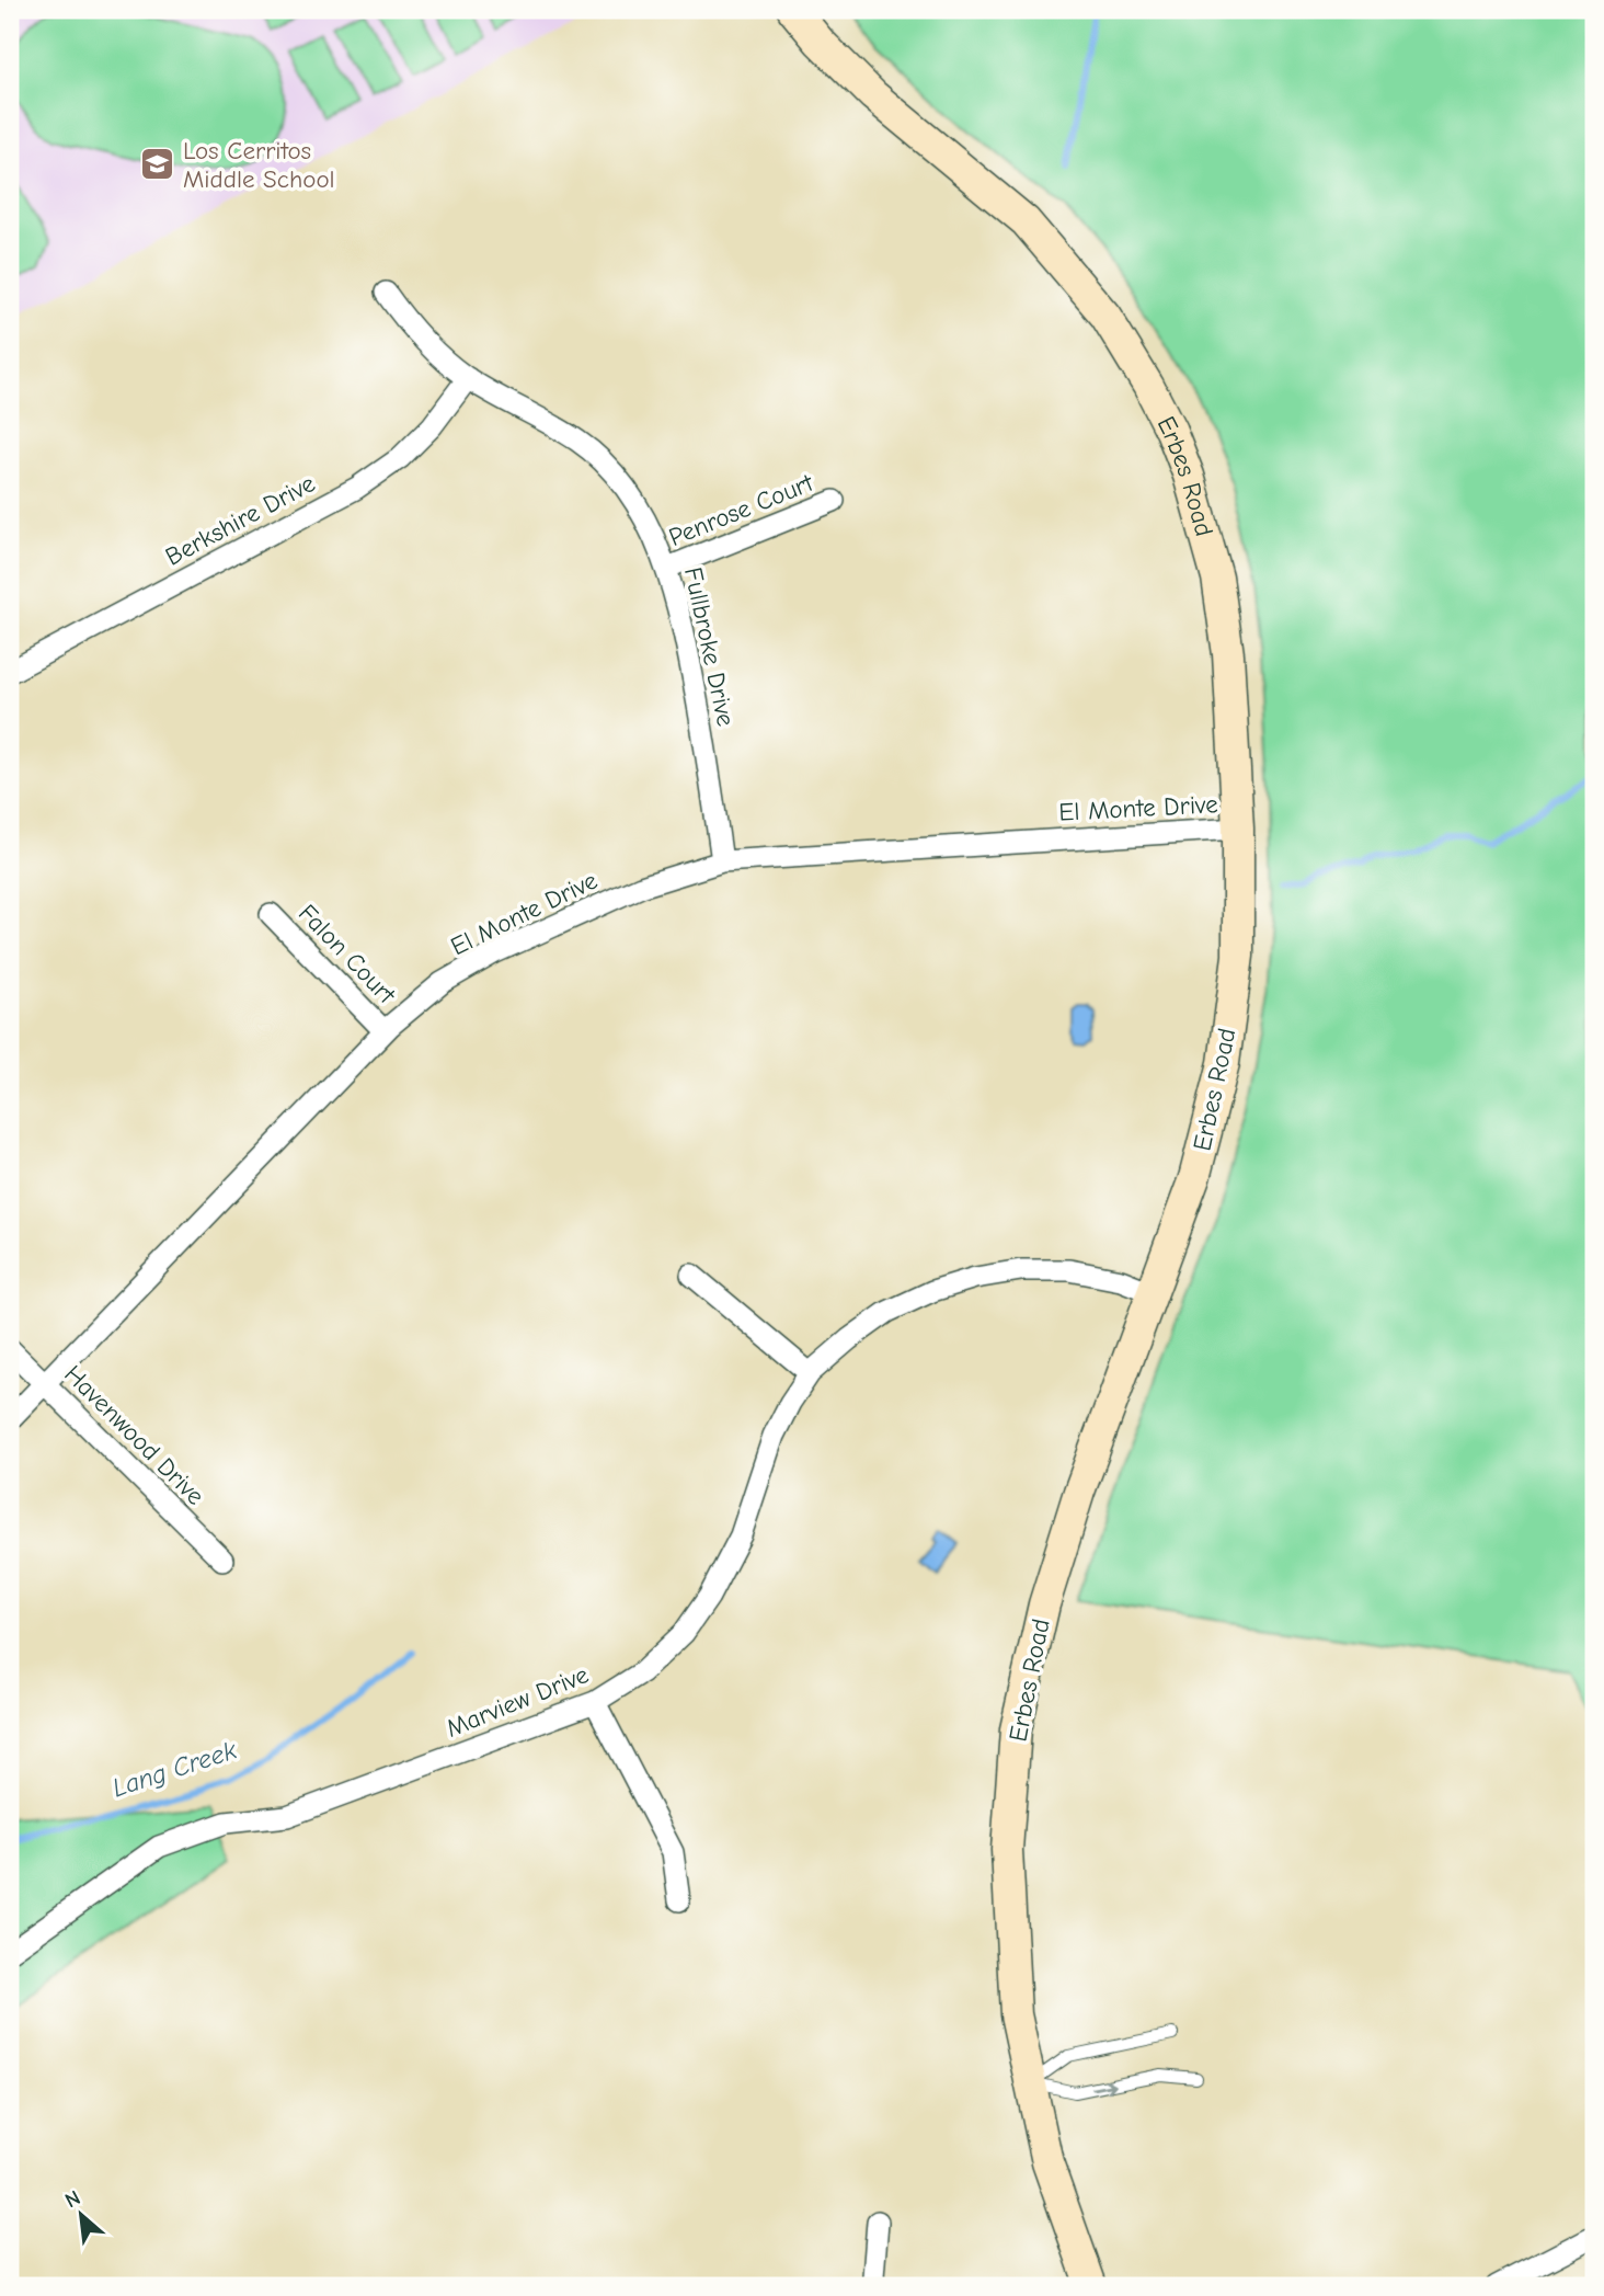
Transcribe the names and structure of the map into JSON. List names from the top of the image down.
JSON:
{
  "streets": {
    "main road": ["Erbes Road"],
    "street": [
      "Penrose Court",
      "Berkshire Drive",
      "Fullbroke Drive",
      "El Monte Drive",
      "Falon Court",
      "Havenwood Drive",
      "Marview Drive"
    ]
  },
  "crossings": [
    ["Erbes Road", "El Monte Drive"],
    ["Erbes Road", "Marview Drive"],
    ["Penrose Court", "Fullbroke Drive"],
    ["Berkshire Drive", "Fullbroke Drive"],
    ["Fullbroke Drive", "El Monte Drive"],
    ["El Monte Drive", "Falon Court"],
    ["El Monte Drive", "Havenwood Drive"]
  ],
  "water": ["Lang Creek"],
  "places": {
    "school or university": ["Los Cerritos Middle School"]
  },
  "north": "top left"
}
